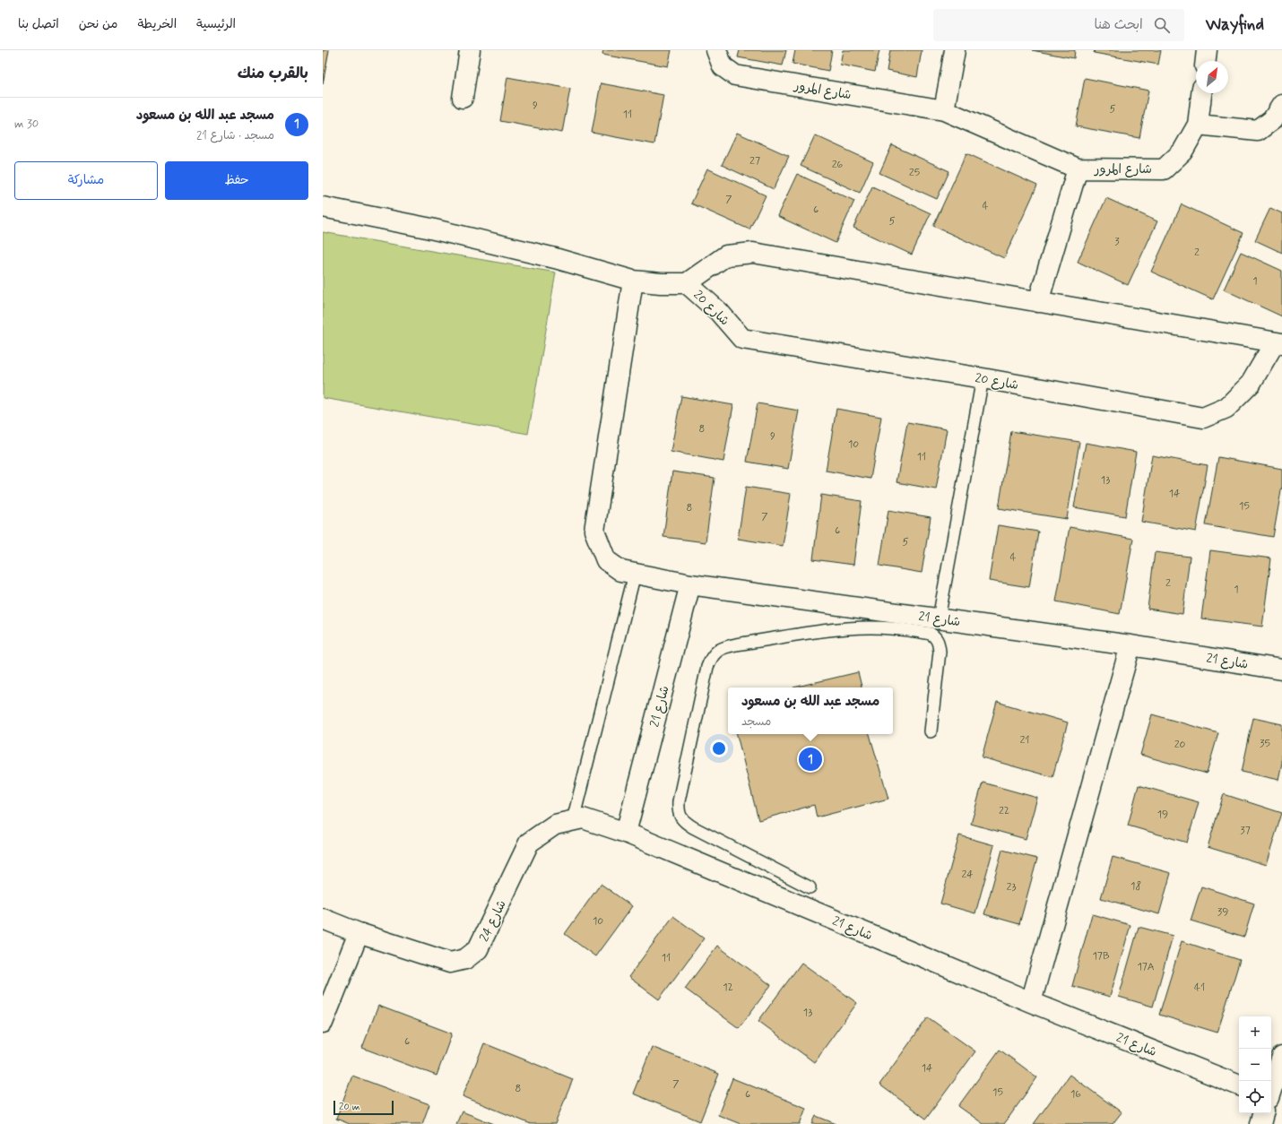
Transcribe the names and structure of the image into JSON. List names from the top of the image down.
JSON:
{
  "streets": {
    "street": [
      "شارع المرور",
      "شارع 20",
      "شارع 21",
      "شارع 24"
    ]
  },
  "crossings": [
    ["شارع المرور", "شارع 20"],
    ["شارع 21", "شارع 24"]
  ],
  "house_numbers": [
    "9",
    "5",
    "11",
    "27",
    "26",
    "25",
    "7",
    "4",
    "6",
    "5",
    "3",
    "2",
    "1",
    "8",
    "9",
    "10",
    "11",
    "13",
    "14",
    "15",
    "8",
    "7",
    "6",
    "5",
    "4",
    "2",
    "1",
    "21",
    "35",
    "20",
    "22",
    "19",
    "37",
    "24",
    "18",
    "23",
    "39",
    "10",
    "17B",
    "11",
    "17A",
    "12",
    "41",
    "13",
    "6",
    "14",
    "7",
    "8",
    "15",
    "6",
    "16"
  ],
  "scale_bar": "20 m",
  "north": "top right",
  "page": {
    "header": "Wayfind",
    "search": "ابحث هنا",
    "nav": [
      "الرئيسية",
      "الخريطة",
      "من نحن",
      "اتصل بنا"
    ],
    "heading": "بالقرب منك",
    "list": [
      {
        "mark": "1",
        "name": "مسجد عبد الله بن مسعود",
        "note": "مسجد · شارع 21",
        "value": "30 m"
      }
    ],
    "buttons": ["حفظ", "مشاركة"],
    "popup": ["مسجد عبد الله بن مسعود", "مسجد"],
    "pins": "1",
    "map_buttons": ["+", "−"],
    "scale": "20 m"
  }
}
